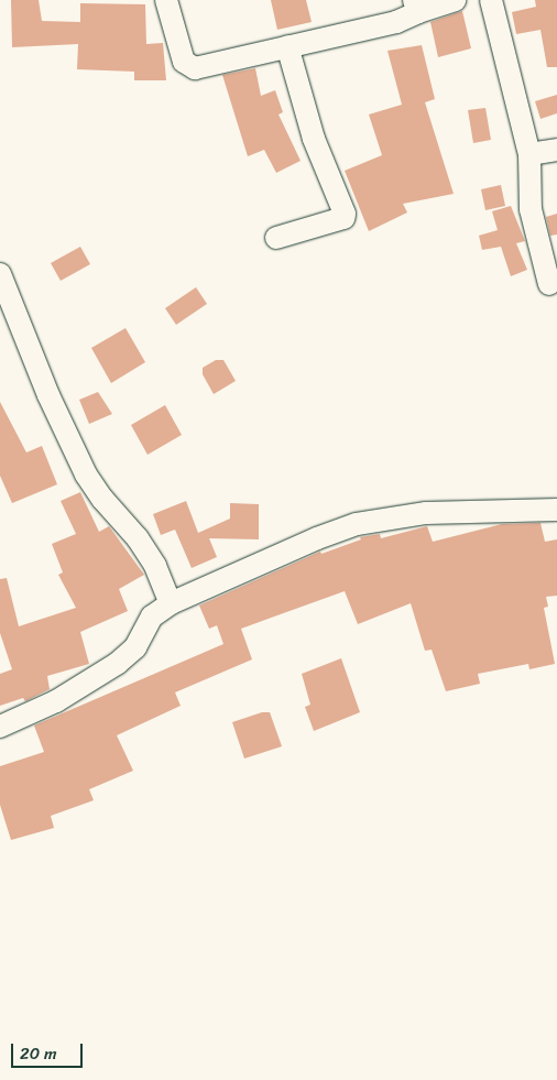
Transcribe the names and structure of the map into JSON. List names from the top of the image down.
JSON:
{
  "scale_bar": "20 m"
}
